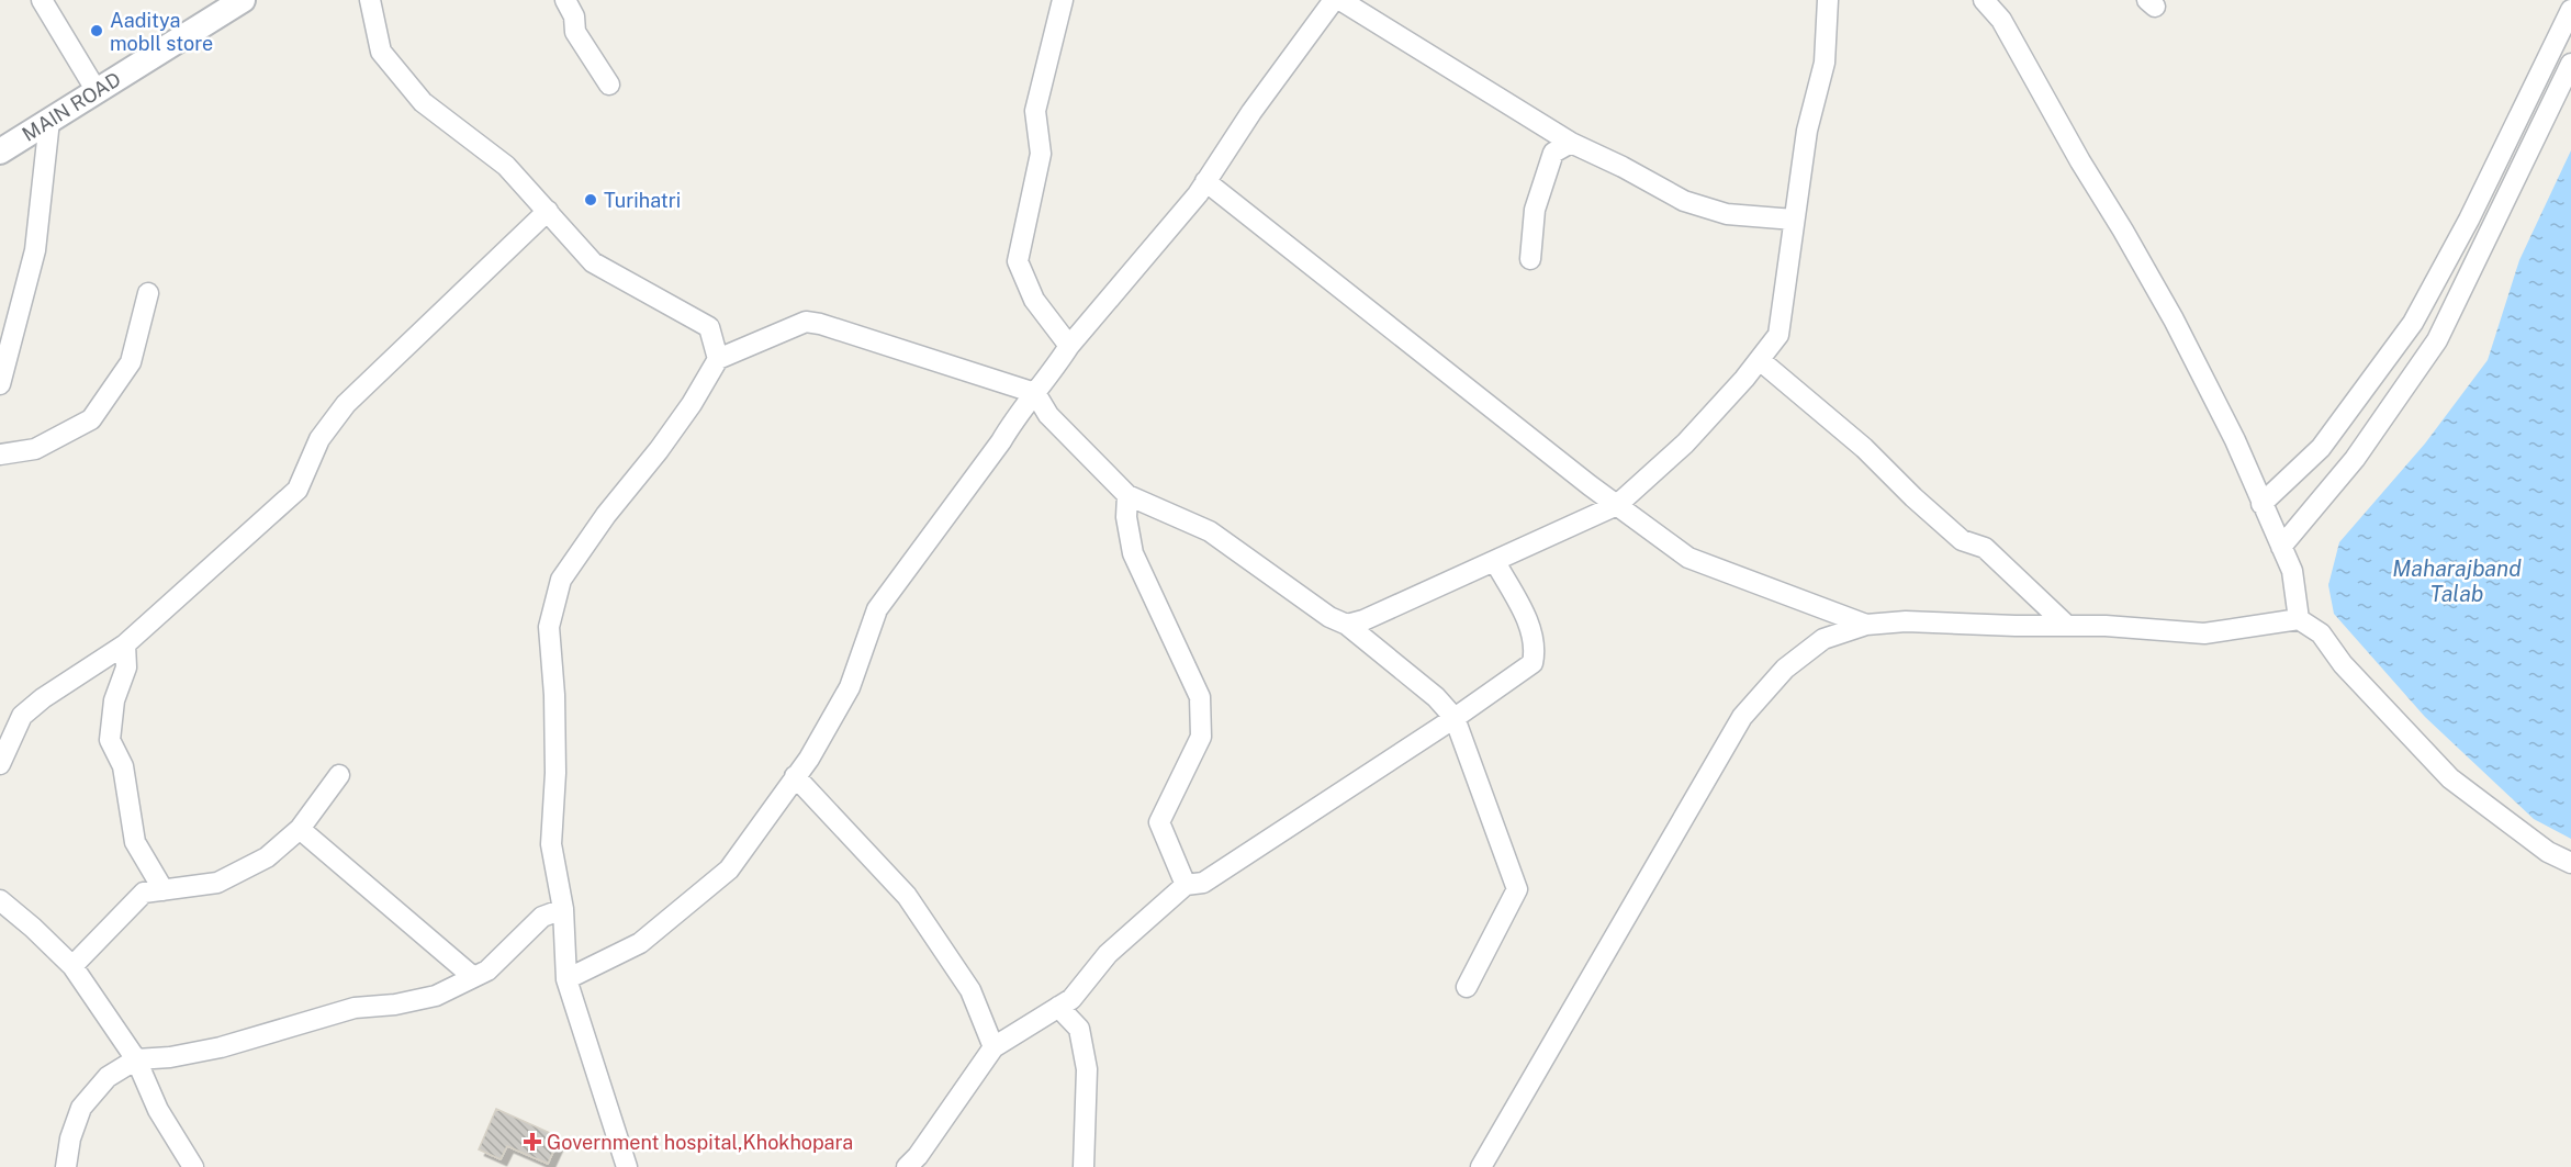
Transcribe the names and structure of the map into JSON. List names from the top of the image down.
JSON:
{
  "streets": {
    "street": ["MAIN ROAD"]
  },
  "water": ["Maharajband Talab"],
  "places": {
    "other": ["Aaditya mobIl store", "Turihatri"],
    "health": ["Government hospital,Khokhopara"]
  }
}
